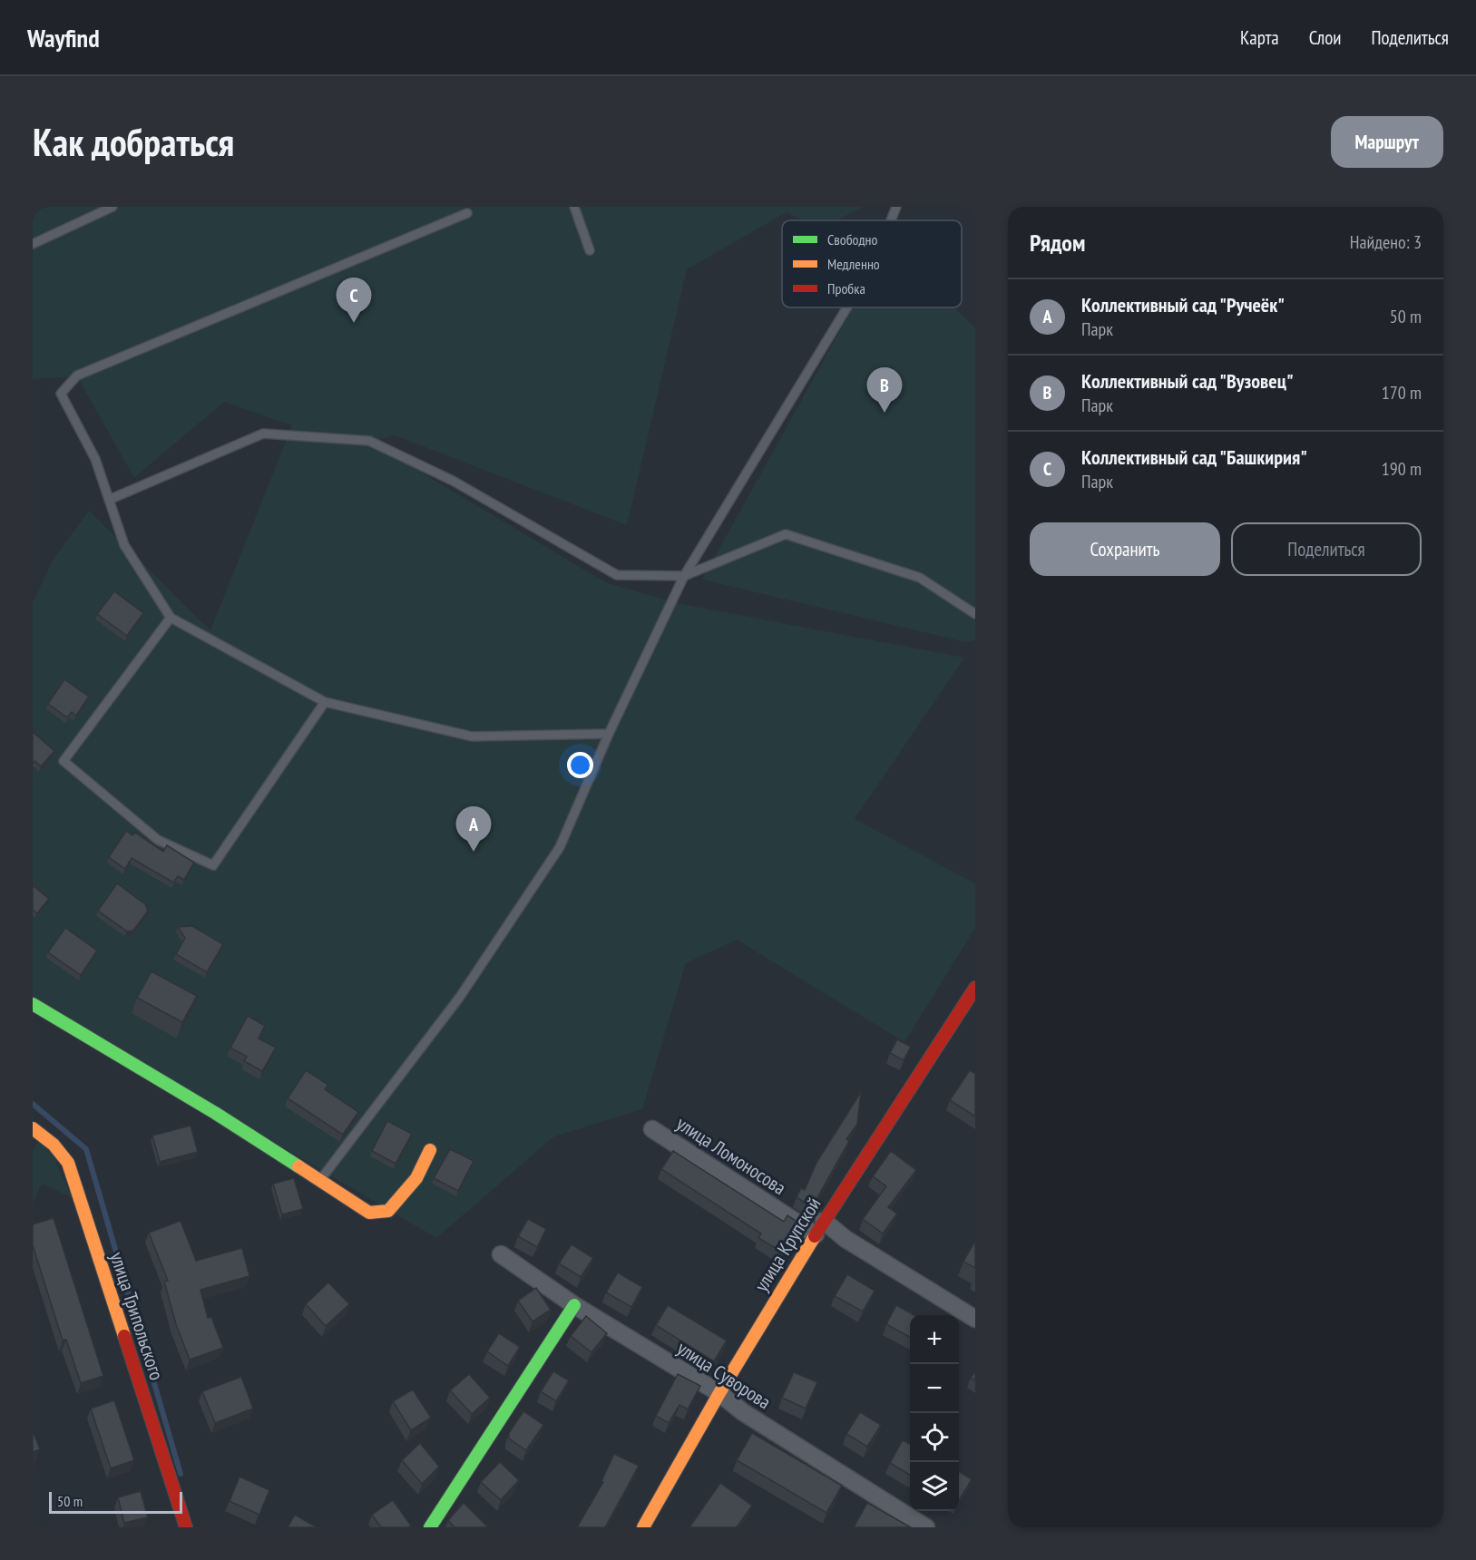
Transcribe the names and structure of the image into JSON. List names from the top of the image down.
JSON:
{
  "streets": {
    "street": [
      "улица Ломоносова",
      "улица Крупской",
      "улица Трипольского",
      "улица Суворова"
    ]
  },
  "crossings": [
    ["улица Ломоносова", "улица Крупской"],
    ["улица Крупской", "улица Суворова"]
  ],
  "legend": ["Свободно", "Медленно", "Пробка"],
  "scale_bar": "50 m",
  "page": {
    "header": "Wayfind",
    "nav": ["Карта", "Слои", "Поделиться"],
    "buttons": [
      "Маршрут",
      ["Сохранить", "Поделиться"]
    ],
    "title": "Как добраться",
    "heading": ["Рядом", "Найдено: 3"],
    "pins": ["C", "B", "A"],
    "list": [
      {
        "mark": "A",
        "name": "Коллективный сад \"Ручеёк\"",
        "note": "Парк",
        "value": "50 m"
      },
      {
        "mark": "B",
        "name": "Коллективный сад \"Вузовец\"",
        "note": "Парк",
        "value": "170 m"
      },
      {
        "mark": "C",
        "name": "Коллективный сад \"Башкирия\"",
        "note": "Парк",
        "value": "190 m"
      }
    ],
    "map_buttons": ["+", "−"],
    "scale": "50 m"
  }
}
